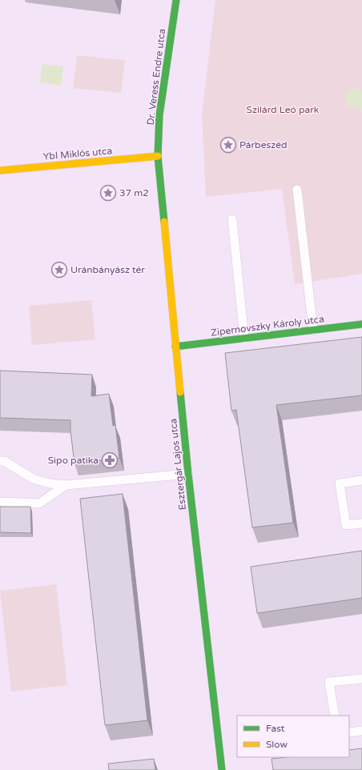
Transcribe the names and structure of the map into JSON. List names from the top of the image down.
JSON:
{
  "streets": {
    "street": [
      "Dr. Veress Endre utca",
      "Ybl Miklós utca",
      "Zipernovszky Károly utca",
      "Esztergár Lajos utca"
    ]
  },
  "crossings": [
    ["Dr. Veress Endre utca", "Ybl Miklós utca"],
    ["Dr. Veress Endre utca", "Esztergár Lajos utca"],
    ["Ybl Miklós utca", "Esztergár Lajos utca"],
    ["Zipernovszky Károly utca", "Esztergár Lajos utca"]
  ],
  "parks": ["Szilárd Leó park"],
  "places": {
    "place": ["Párbeszéd", "37 m2", "Uránbányász tér"],
    "pharmacy": ["Sipo patika"]
  },
  "legend": ["Fast", "Slow"]
}
